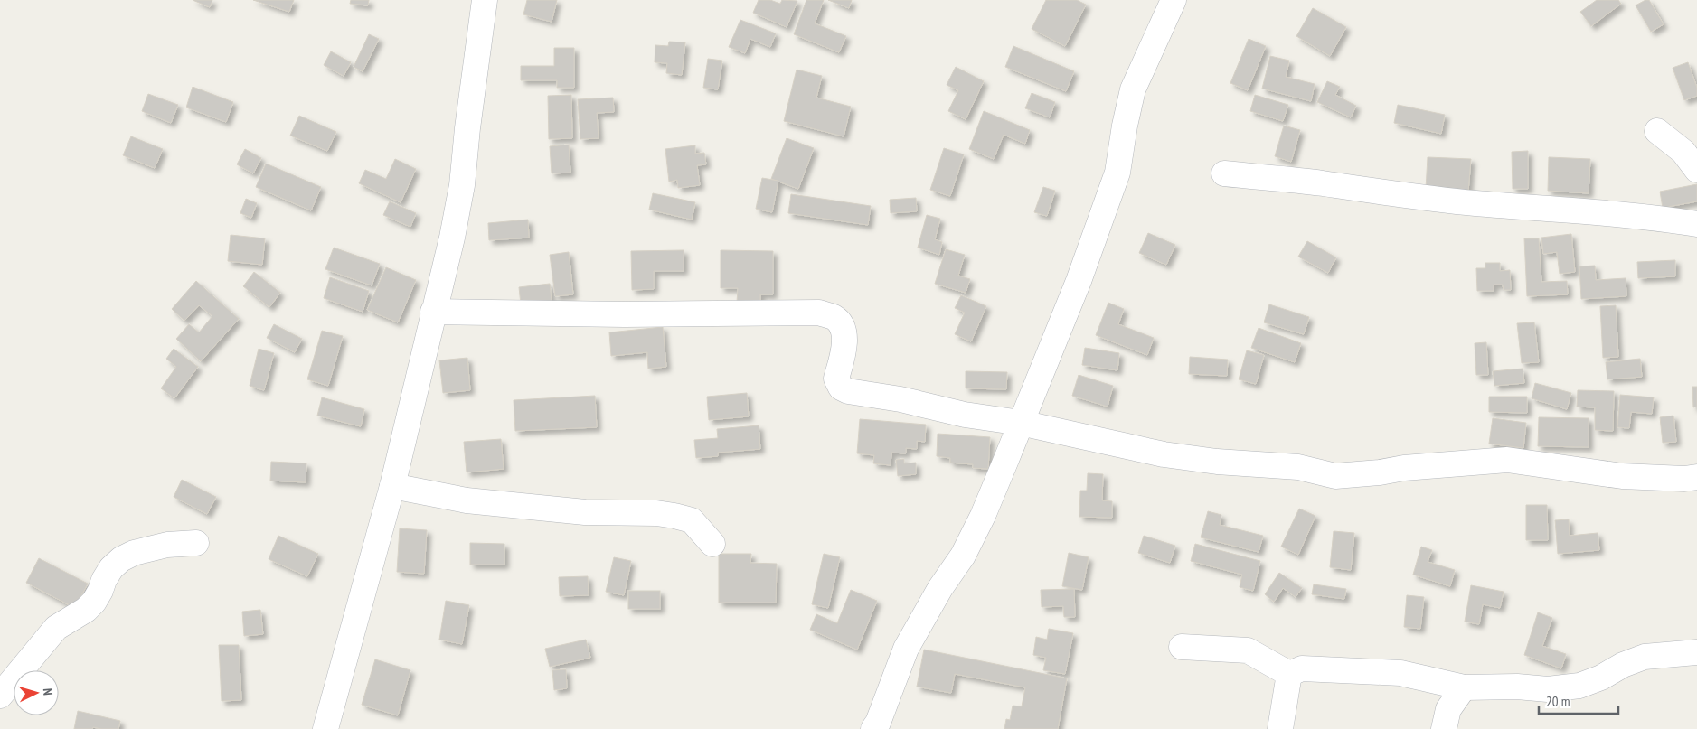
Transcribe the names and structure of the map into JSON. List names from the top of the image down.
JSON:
{
  "scale_bar": "20 m",
  "north": "right"
}
